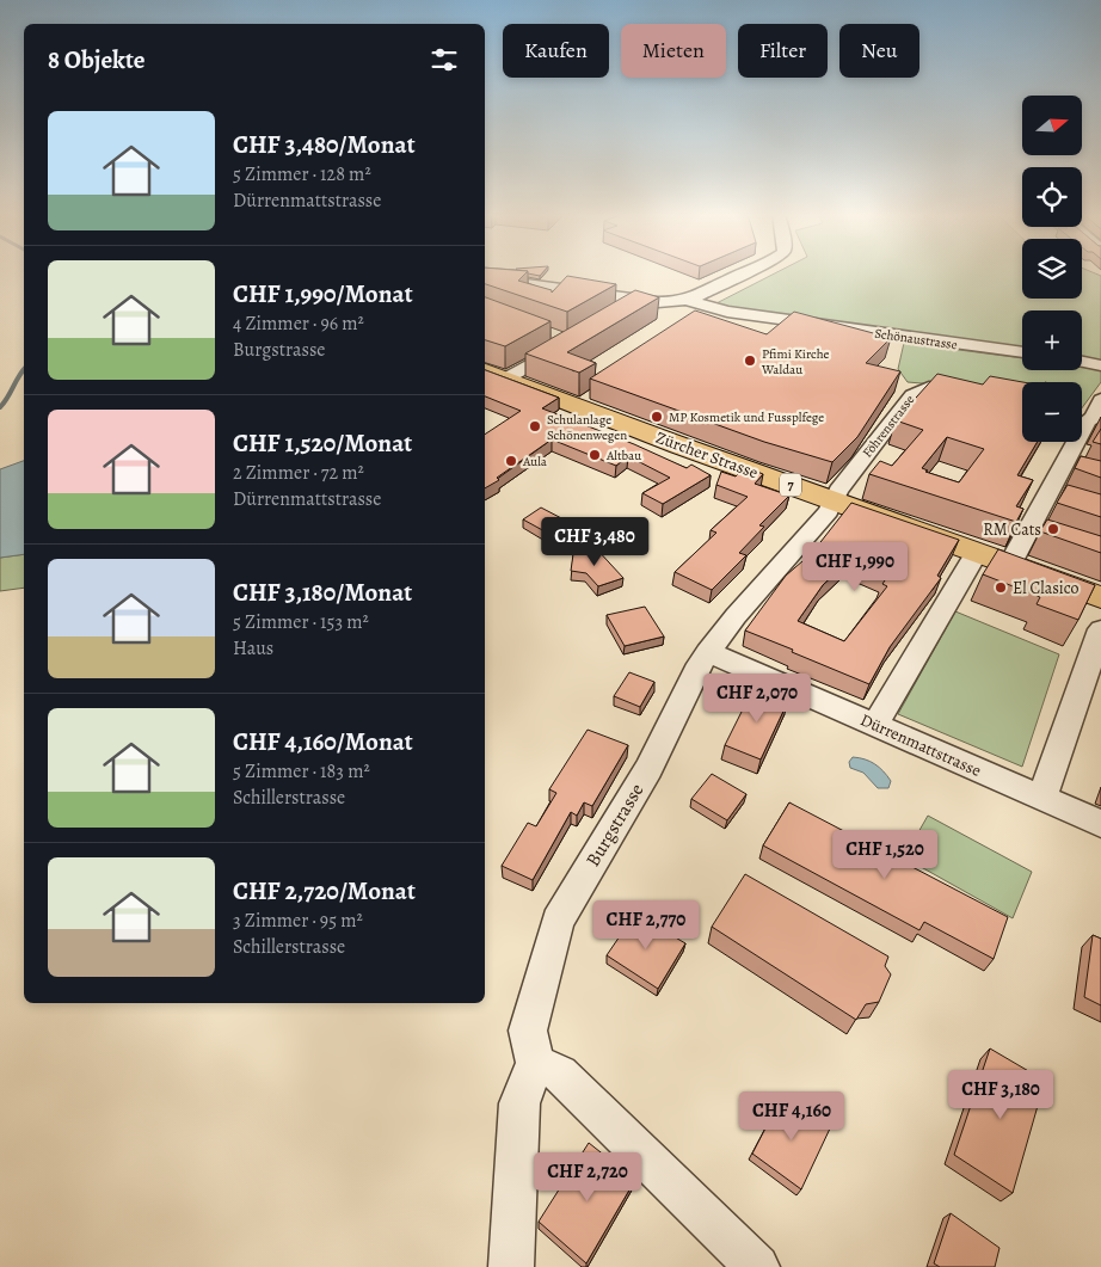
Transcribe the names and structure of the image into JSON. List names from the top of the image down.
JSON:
{
  "streets": {
    "main road": ["Zürcher Strasse", "7"],
    "street": [
      "Schönaustrasse",
      "Föhrenstrasse",
      "Dürrenmattstrasse",
      "Burgstrasse"
    ]
  },
  "crossings": [
    ["Föhrenstrasse", "Zürcher Strasse"],
    ["Föhrenstrasse", "Burgstrasse"],
    ["Zürcher Strasse", "Burgstrasse"],
    ["Dürrenmattstrasse", "Burgstrasse"]
  ],
  "places": [
    "Pfimi Kirche Waldau",
    "MP Kosmetik und Fussplfege",
    "Schulanlage Schönenwegen",
    "Altbau",
    "Aula",
    "RM Cats",
    "El Clasico"
  ],
  "north": "right",
  "page": {
    "chip": [
      "Kaufen",
      "Mieten",
      "Filter",
      "Neu"
    ],
    "heading": "8 Objekte",
    "map_buttons": ["+", "−"],
    "list": [
      {
        "name": "CHF 3,480/Monat",
        "note": "5 Zimmer · 128 m² · Dürrenmattstrasse"
      },
      {
        "name": "CHF 1,990/Monat",
        "note": "4 Zimmer · 96 m² · Burgstrasse"
      },
      {
        "name": "CHF 1,520/Monat",
        "note": "2 Zimmer · 72 m² · Dürrenmattstrasse"
      },
      {
        "name": "CHF 3,180/Monat",
        "note": "5 Zimmer · 153 m² · Haus"
      },
      {
        "name": "CHF 4,160/Monat",
        "note": "5 Zimmer · 183 m² · Schillerstrasse"
      },
      {
        "name": "CHF 2,720/Monat",
        "note": "3 Zimmer · 95 m² · Schillerstrasse"
      }
    ],
    "price": [
      "CHF 3,480",
      "CHF 1,990",
      "CHF 2,070",
      "CHF 1,520",
      "CHF 2,770",
      "CHF 3,180",
      "CHF 4,160",
      "CHF 2,720"
    ]
  }
}
